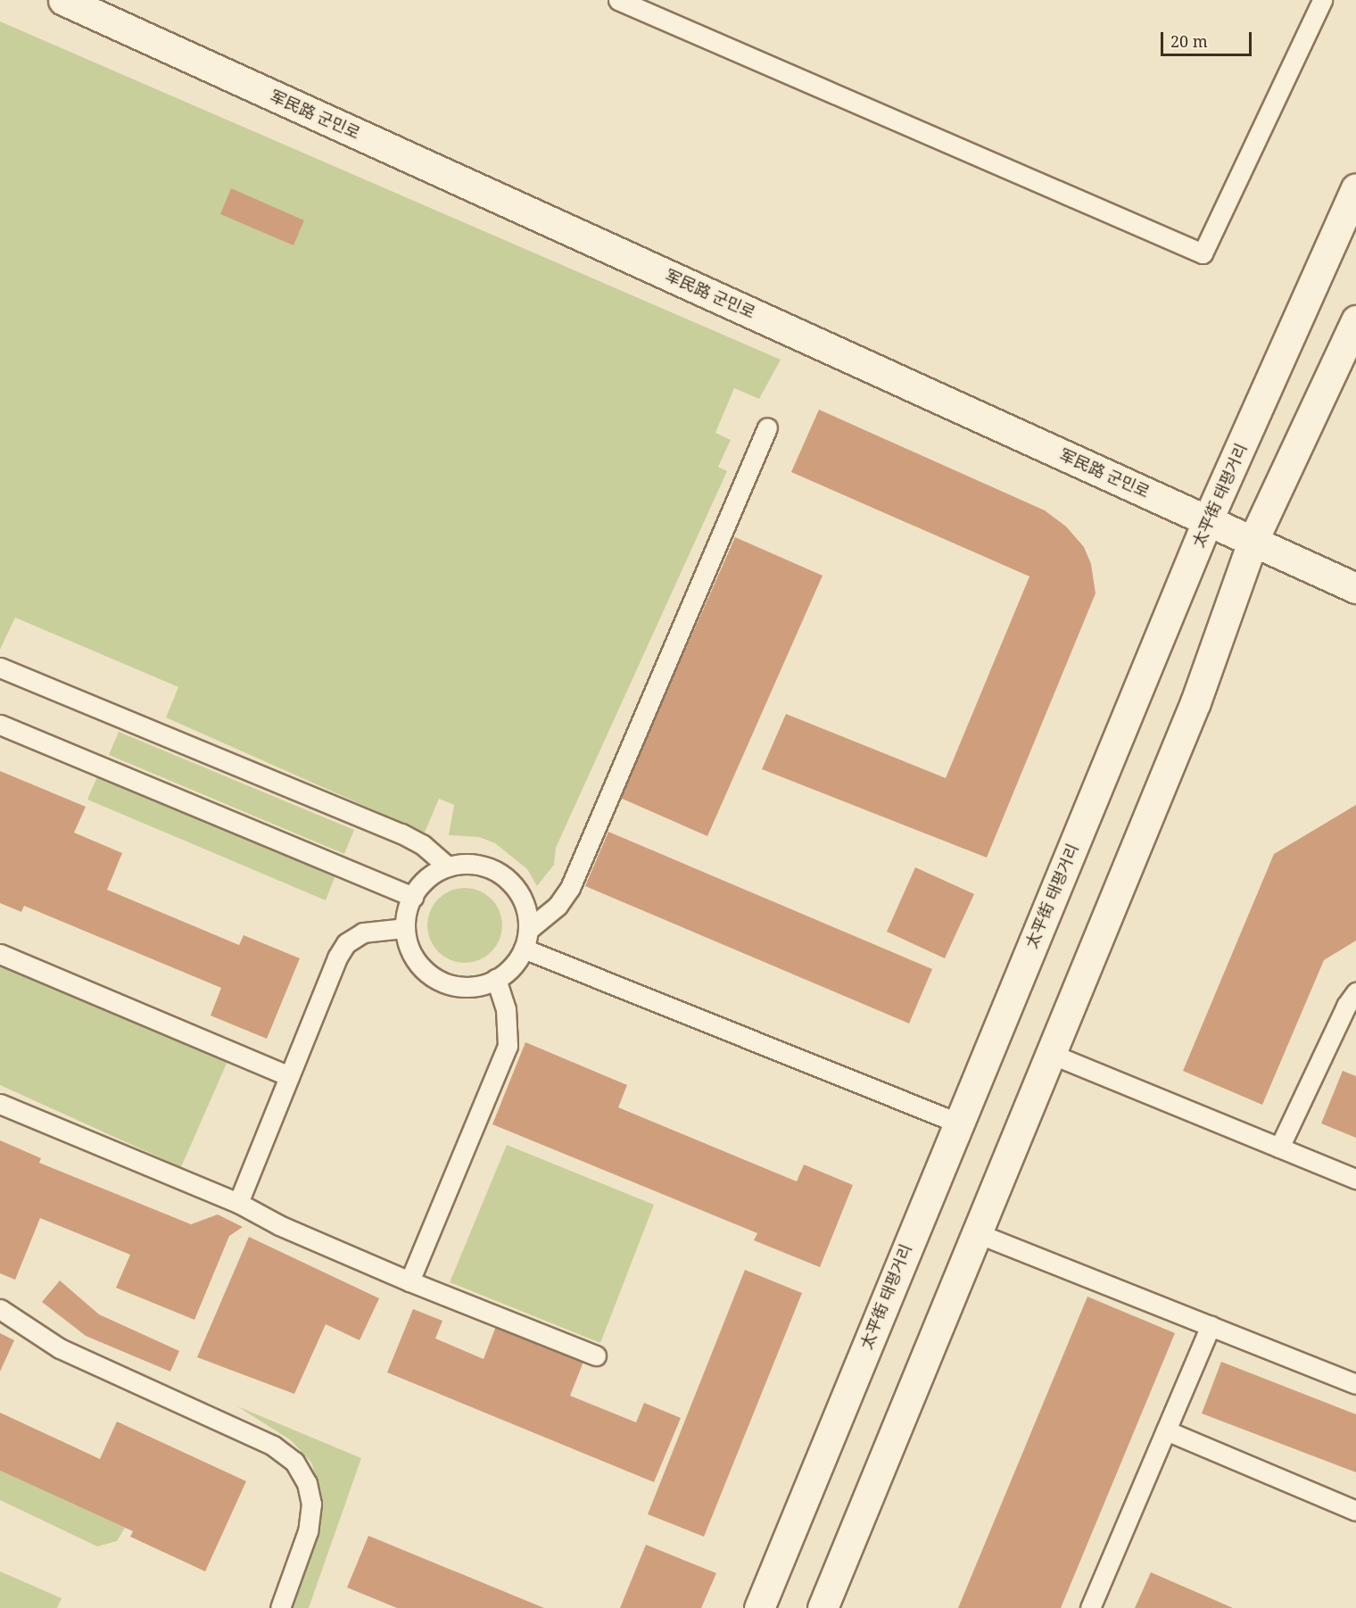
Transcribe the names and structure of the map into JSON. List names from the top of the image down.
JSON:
{
  "streets": {
    "main road": ["军民路 군민로", "太平街 태평거리"]
  },
  "crossings": [
    ["军民路 군민로", "太平街 태평거리"]
  ],
  "scale_bar": "20 m"
}
